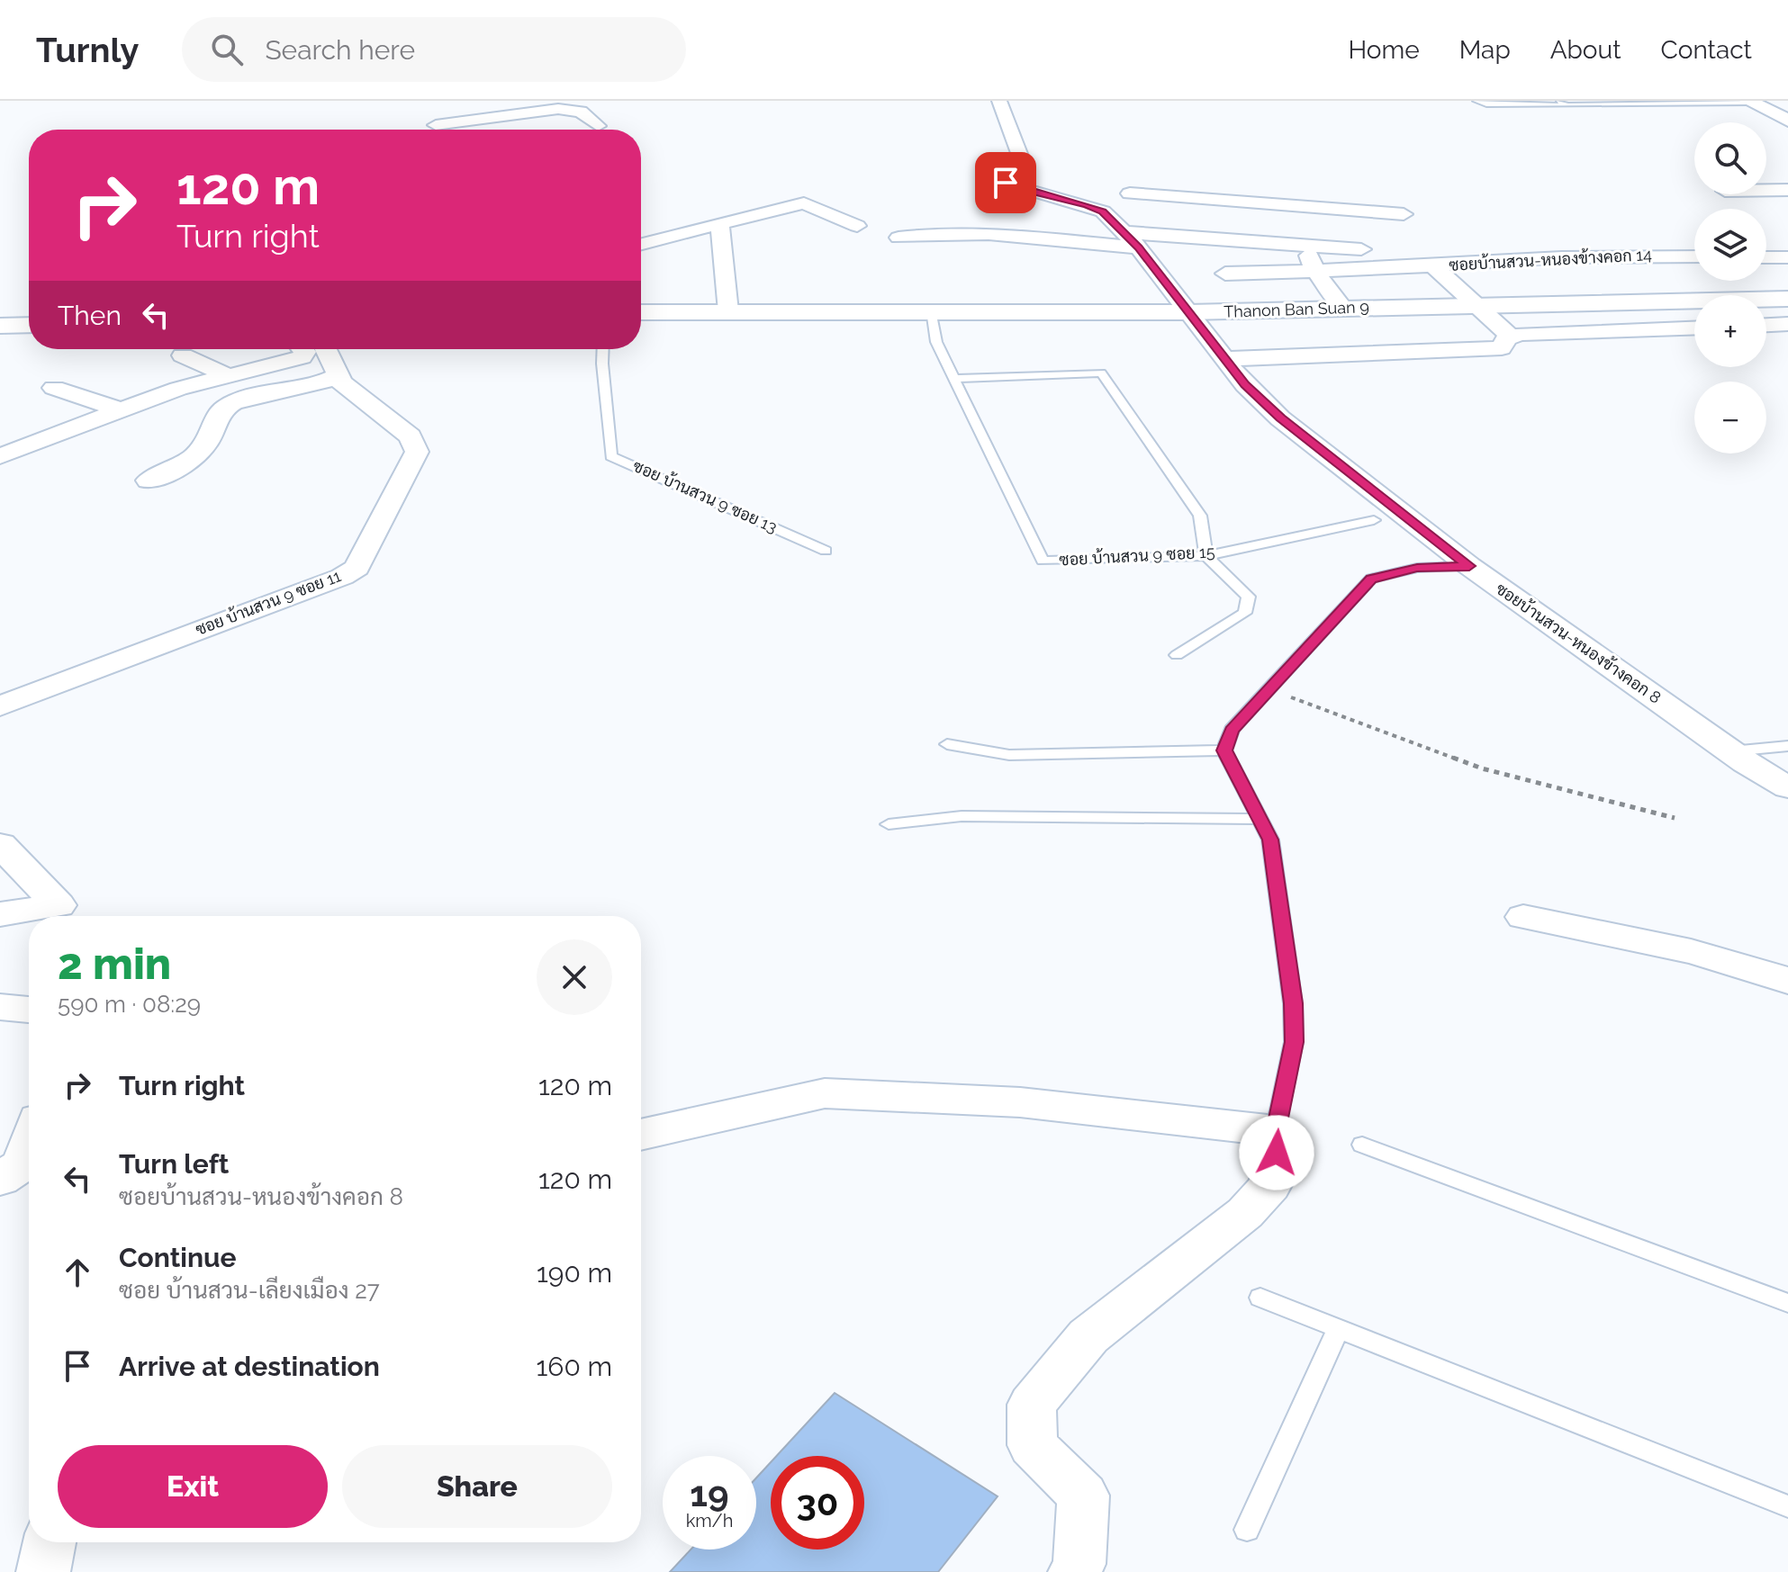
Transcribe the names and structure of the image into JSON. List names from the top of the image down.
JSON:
{
  "streets": {
    "street": [
      "ซอยบ้านสวน-หนองข้างคอก 14",
      "Thanon Ban Suan 9",
      "ซอย บ้านสวน 9 ซอย 11",
      "ซอยบ้านสวน-หนองข้างคอก 8"
    ],
    "lane": ["ซอย บ้านสวน 9 ซอย 13", "ซอย บ้านสวน 9 ซอย 15"]
  },
  "crossings": [
    ["Thanon Ban Suan 9", "ซอย บ้านสวน 9 ซอย 15"],
    ["Thanon Ban Suan 9", "ซอยบ้านสวน-หนองข้างคอก 8"]
  ],
  "page": {
    "header": "Turnly",
    "search": "Search here",
    "nav": [
      "Home",
      "Map",
      "About",
      "Contact"
    ],
    "map_buttons": ["+", "−"],
    "turn": ["120 m", "Turn right"],
    "then": "Then",
    "heading": ["2 min", "590 m · 08:29"],
    "list": [
      {
        "name": "Turn right",
        "value": "120 m"
      },
      {
        "name": "Turn left",
        "note": "ซอยบ้านสวน-หนองข้างคอก 8",
        "value": "120 m"
      },
      {
        "name": "Continue",
        "note": "ซอย บ้านสวน-เลียงเมือง 27",
        "value": "190 m"
      },
      {
        "name": "Arrive at destination",
        "value": "160 m"
      }
    ],
    "buttons": ["Exit", "Share"],
    "speed": "19 km/h",
    "limit": "30"
  }
}
